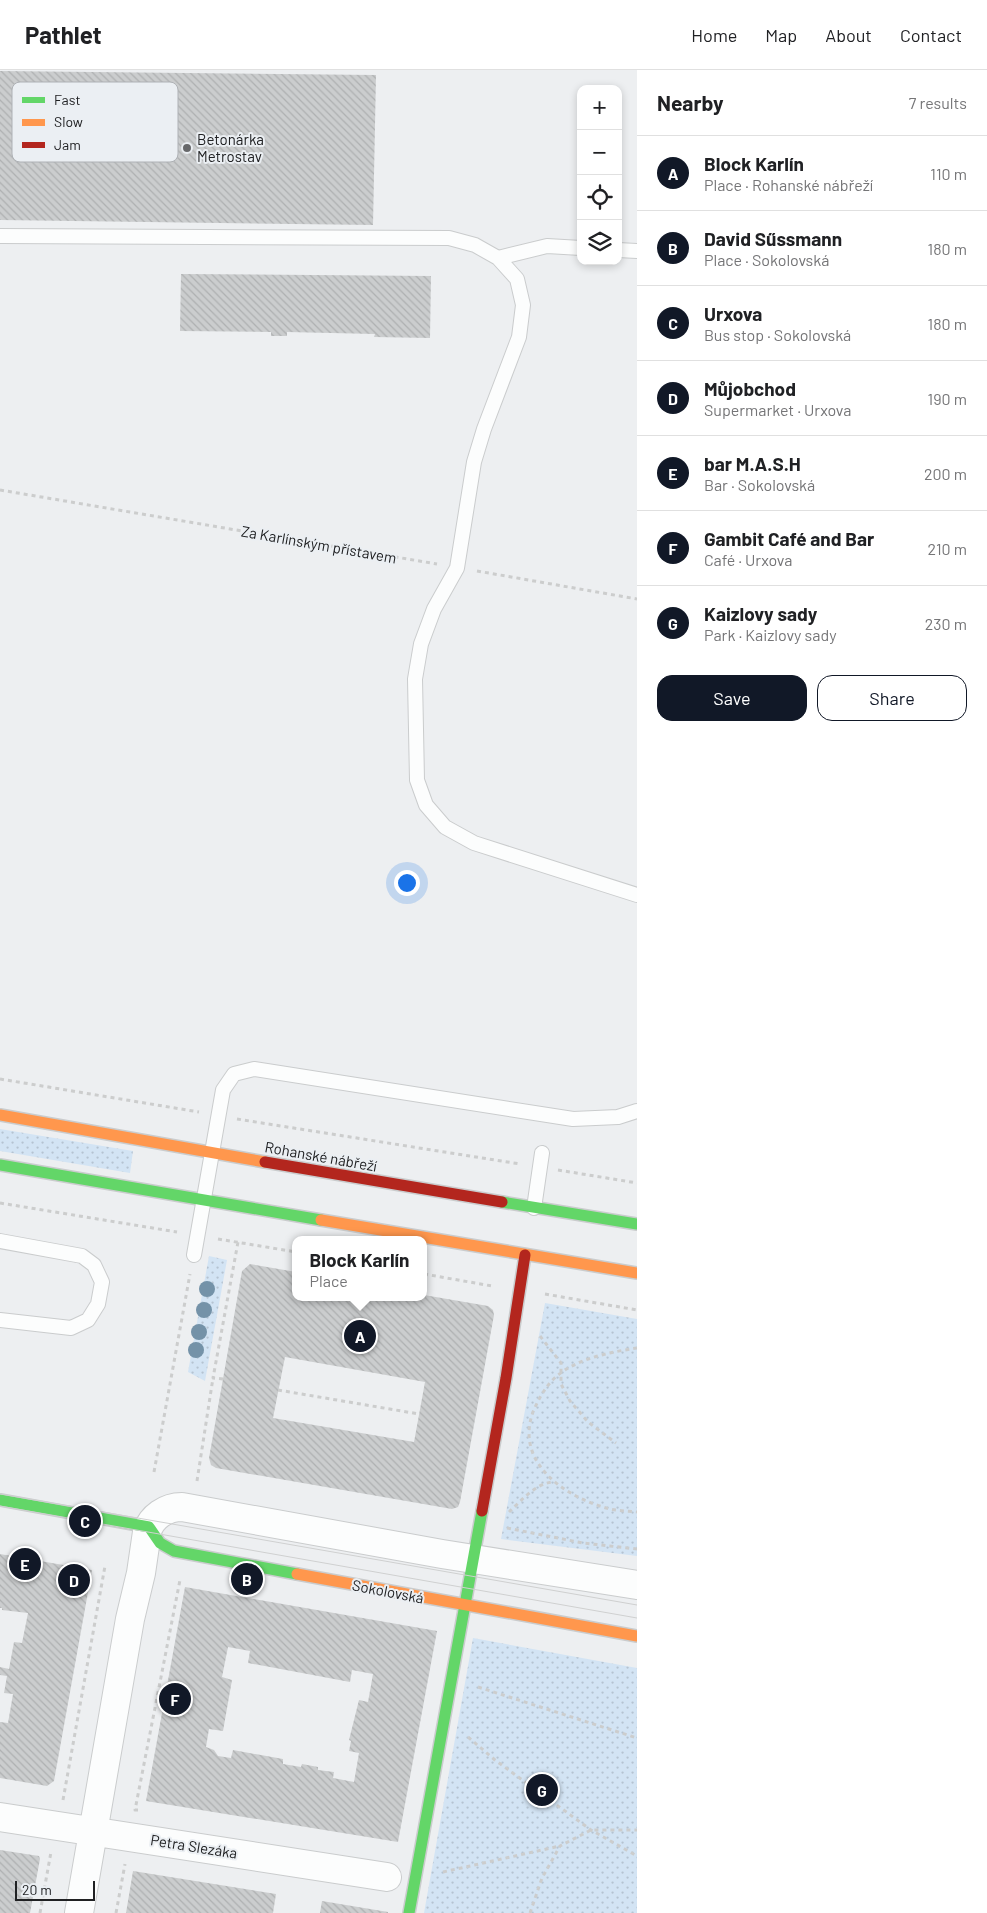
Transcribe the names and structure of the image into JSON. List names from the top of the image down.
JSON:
{
  "streets": {
    "street": ["Rohanské nábřeží", "Sokolovská", "Petra Slezáka"],
    "path": ["Za Karlínským přístavem"]
  },
  "places": ["Betonárka Metrostav"],
  "legend": ["Fast", "Slow", "Jam"],
  "scale_bar": "20 m",
  "page": {
    "header": "Pathlet",
    "nav": [
      "Home",
      "Map",
      "About",
      "Contact"
    ],
    "heading": ["Nearby", "7 results"],
    "map_buttons": ["+", "−"],
    "list": [
      {
        "mark": "A",
        "name": "Block Karlín",
        "note": "Place · Rohanské nábřeží",
        "value": "110 m"
      },
      {
        "mark": "B",
        "name": "David Sűssmann",
        "note": "Place · Sokolovská",
        "value": "180 m"
      },
      {
        "mark": "C",
        "name": "Urxova",
        "note": "Bus stop · Sokolovská",
        "value": "180 m"
      },
      {
        "mark": "D",
        "name": "Můjobchod",
        "note": "Supermarket · Urxova",
        "value": "190 m"
      },
      {
        "mark": "E",
        "name": "bar M.A.S.H",
        "note": "Bar · Sokolovská",
        "value": "200 m"
      },
      {
        "mark": "F",
        "name": "Gambit Café and Bar",
        "note": "Café · Urxova",
        "value": "210 m"
      },
      {
        "mark": "G",
        "name": "Kaizlovy sady",
        "note": "Park · Kaizlovy sady",
        "value": "230 m"
      }
    ],
    "buttons": ["Save", "Share"],
    "popup": ["Block Karlín", "Place"],
    "pins": [
      "A",
      "C",
      "E",
      "B",
      "D",
      "F",
      "G"
    ],
    "scale": "20 m"
  }
}
